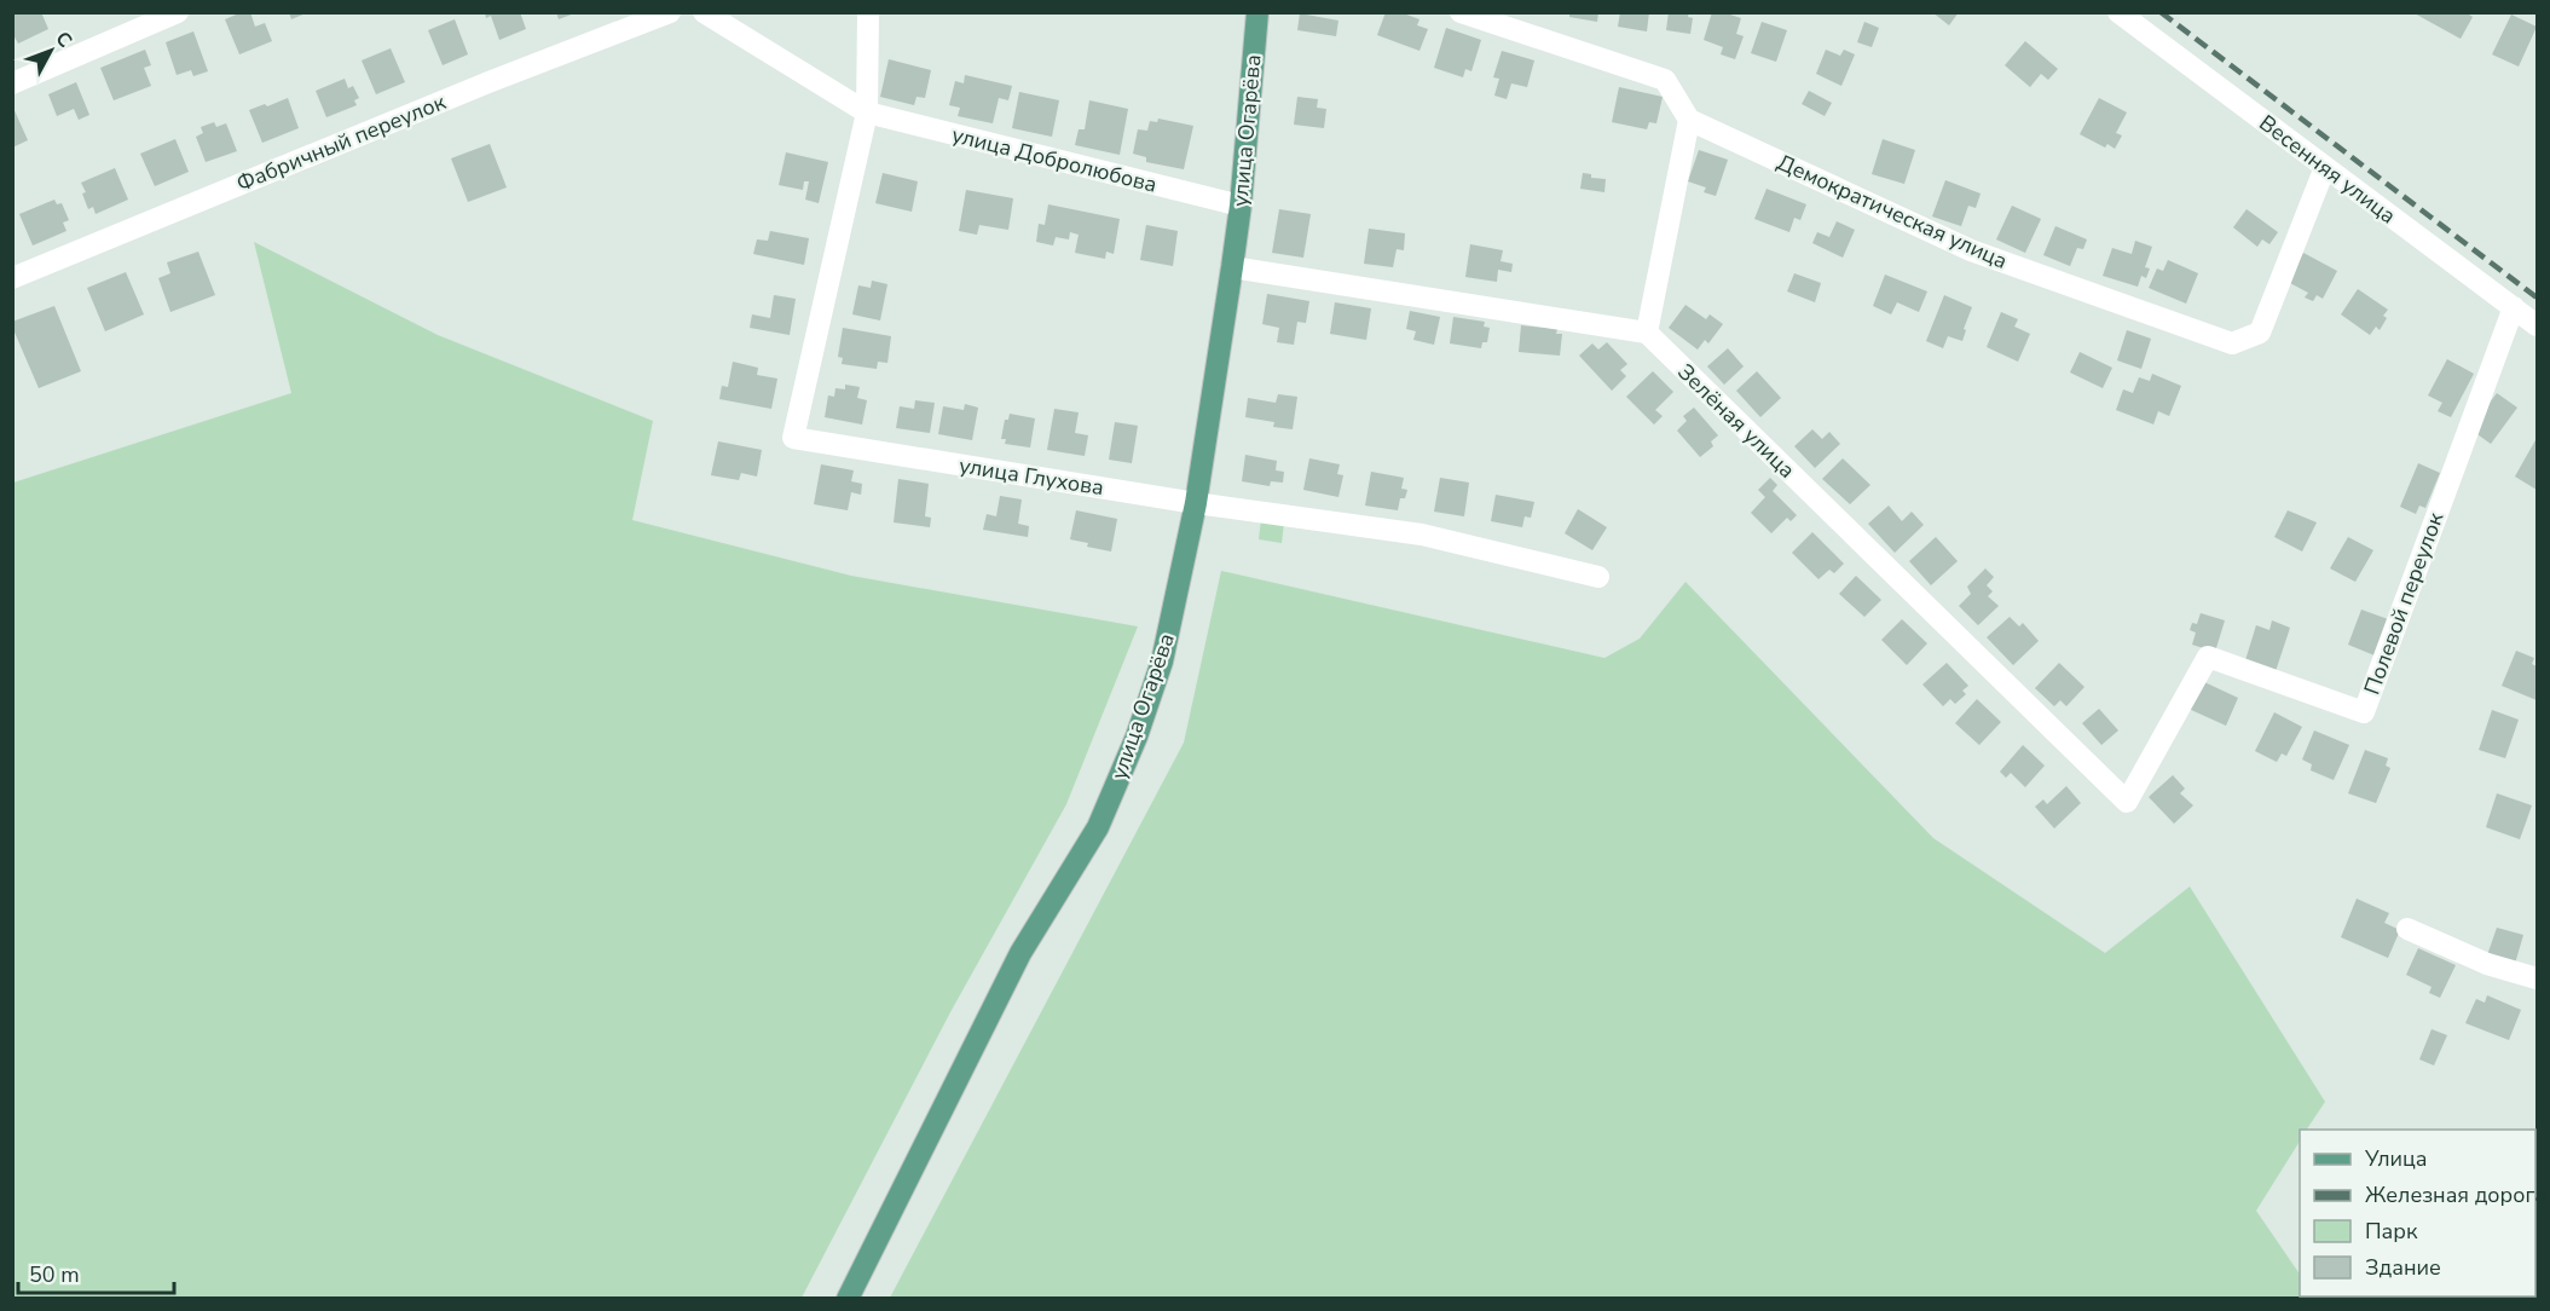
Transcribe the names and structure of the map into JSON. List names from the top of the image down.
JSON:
{
  "streets": {
    "main road": ["улица Огарёва"],
    "street": [
      "Фабричный переулок",
      "улица Добролюбова",
      "Весенняя улица",
      "Демократическая улица",
      "Зелёная улица",
      "улица Глухова",
      "Полевой переулок"
    ]
  },
  "crossings": [
    ["улица Огарёва", "улица Добролюбова"],
    ["улица Огарёва", "улица Глухова"],
    ["улица Добролюбова", "улица Глухова"],
    ["Весенняя улица", "Демократическая улица"],
    ["Весенняя улица", "Полевой переулок"],
    ["Зелёная улица", "Полевой переулок"]
  ],
  "legend": [
    "Улица",
    "Железная дорога",
    "Парк",
    "Здание"
  ],
  "scale_bar": "50 m",
  "north": "top right"
}
